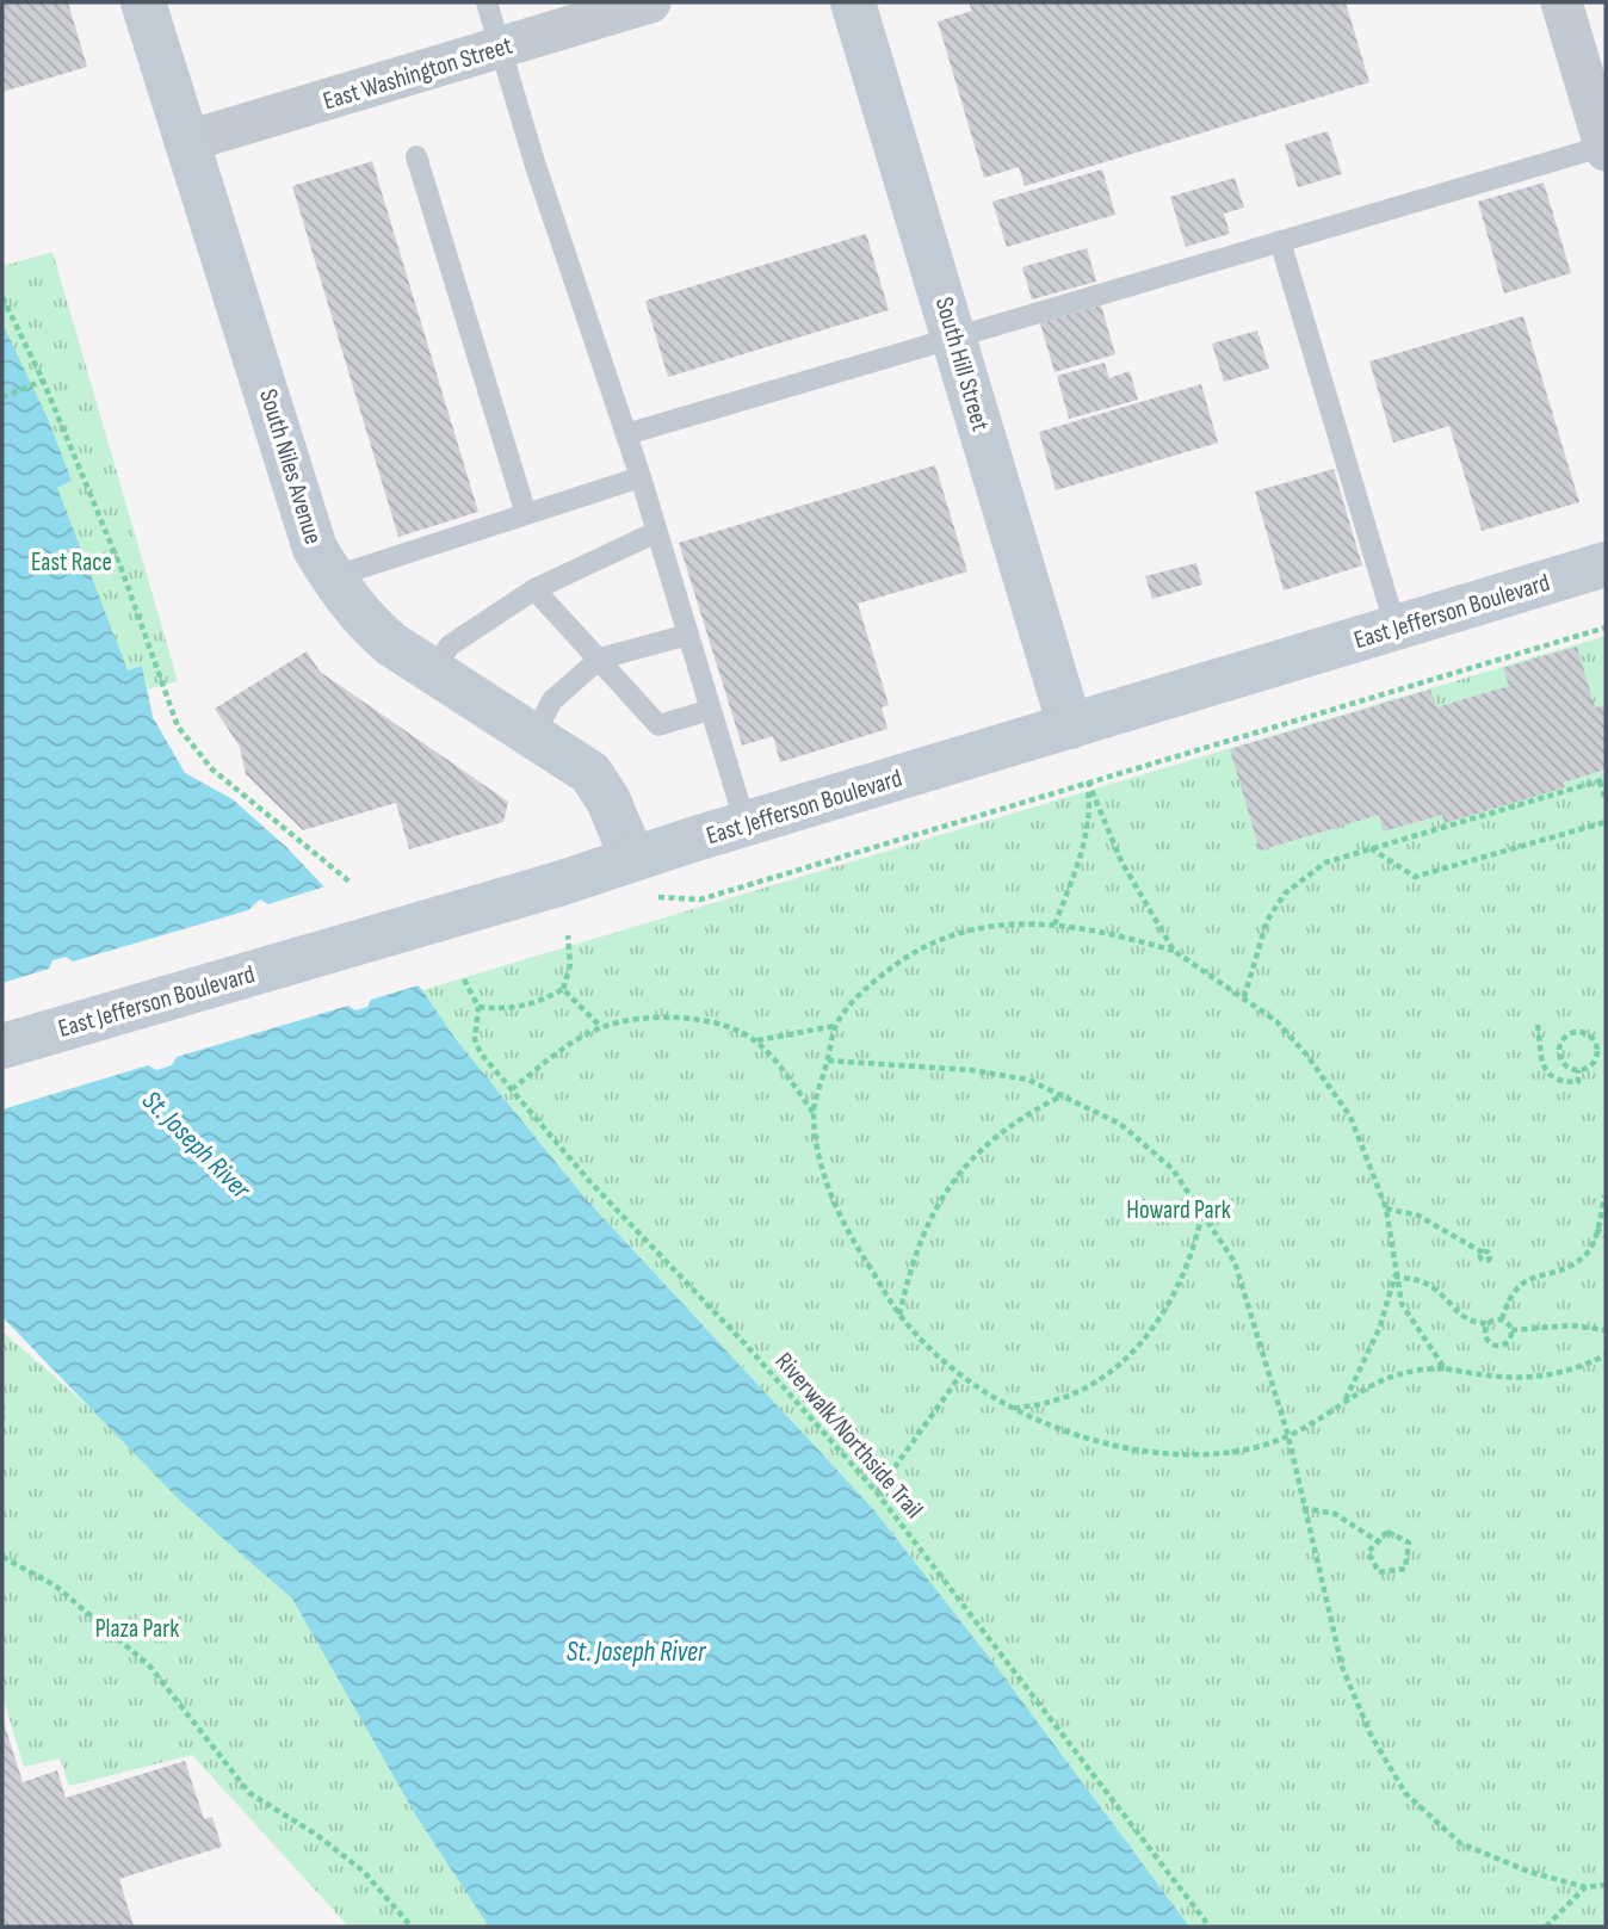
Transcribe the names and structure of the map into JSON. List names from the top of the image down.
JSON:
{
  "streets": {
    "street": [
      "East Washington Street",
      "South Hill Street",
      "South Niles Avenue",
      "East Jefferson Boulevard"
    ],
    "path": ["Riverwalk/Northside Trail"]
  },
  "crossings": [
    ["East Washington Street", "South Niles Avenue"],
    ["South Hill Street", "East Jefferson Boulevard"],
    ["South Niles Avenue", "East Jefferson Boulevard"]
  ],
  "water": ["St. Joseph River"],
  "parks": ["East Race", "Howard Park", "Plaza Park"]
}
